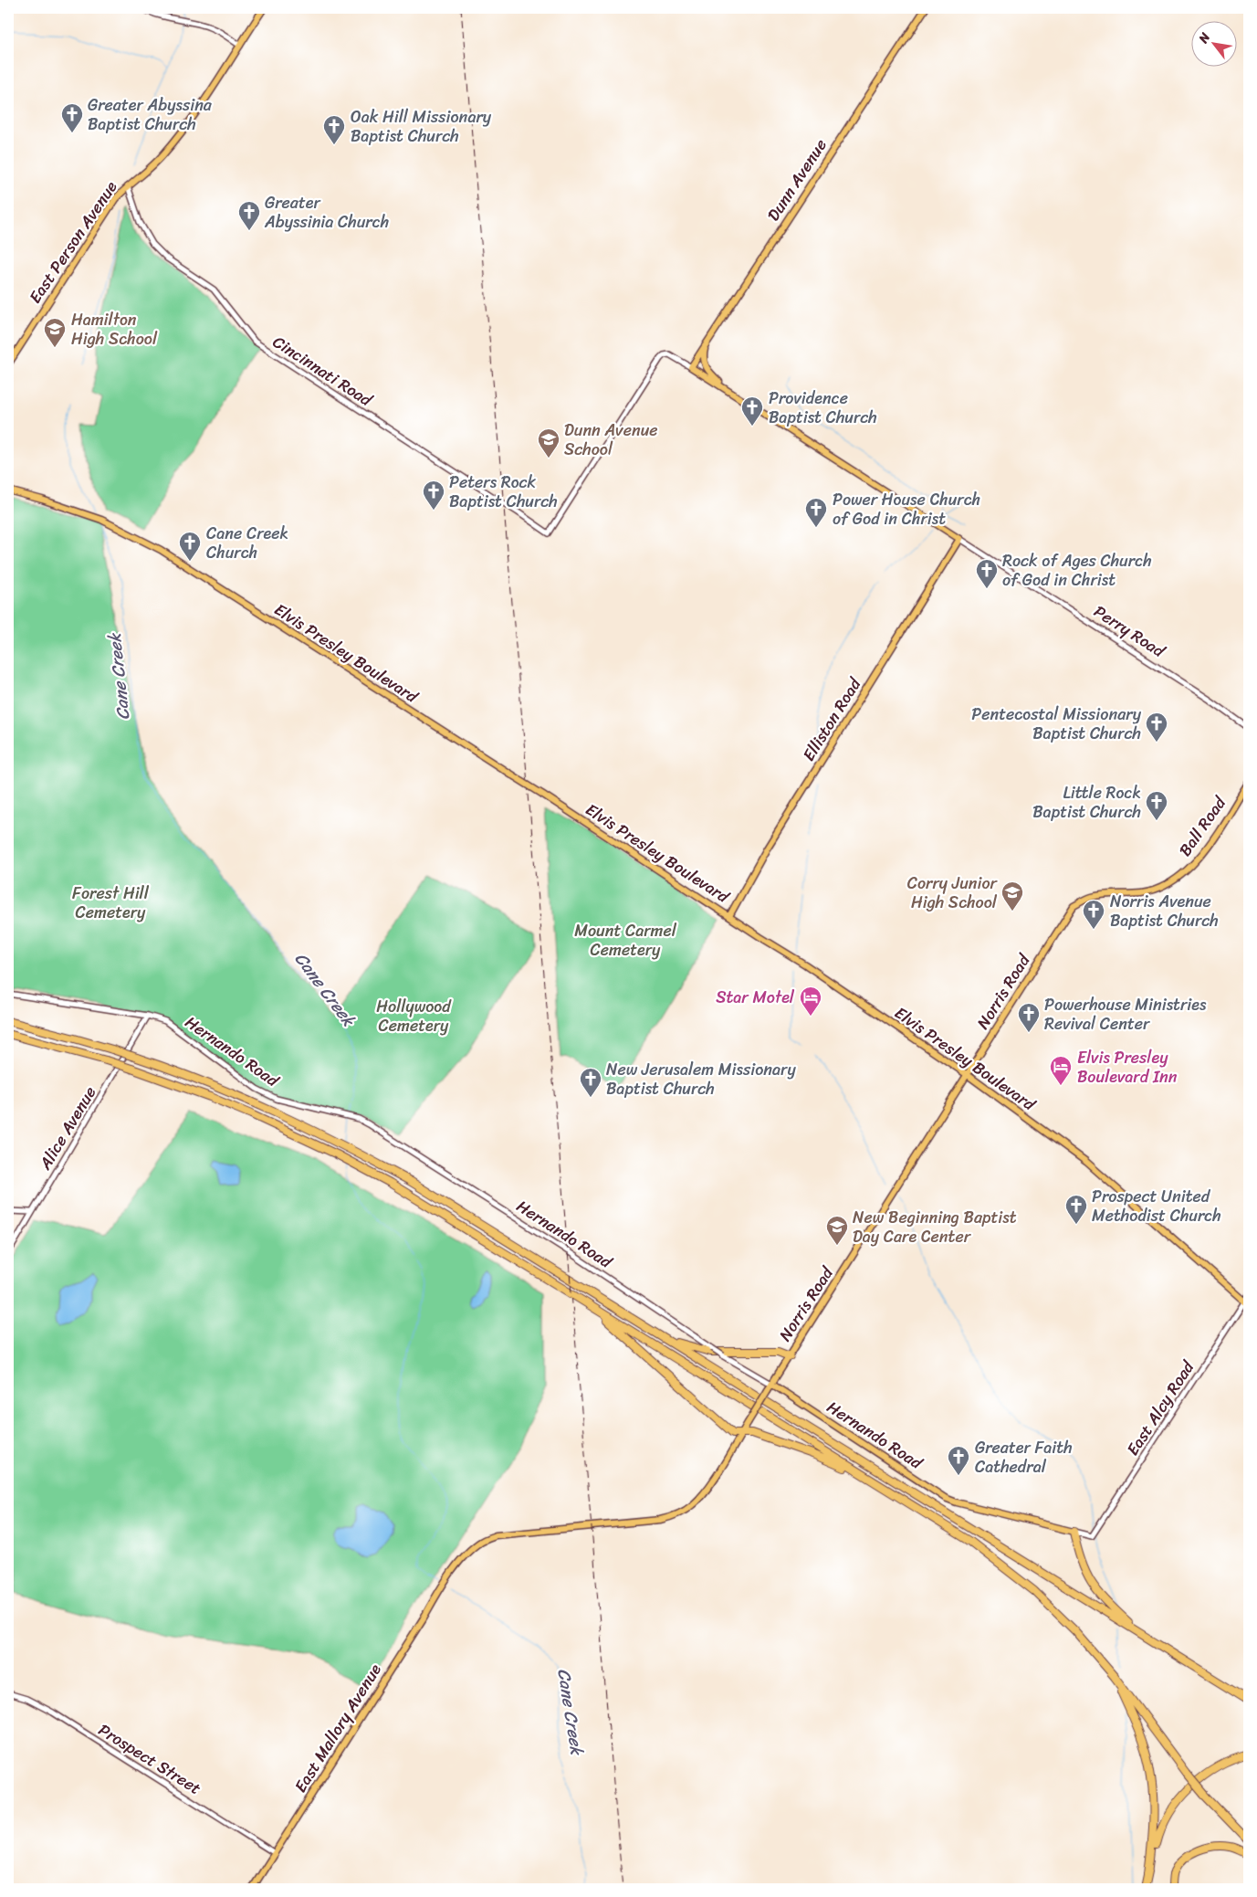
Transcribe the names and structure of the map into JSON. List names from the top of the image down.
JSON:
{
  "streets": {
    "main road": [
      "Dunn Avenue",
      "East Person Avenue",
      "Perry Road",
      "Elvis Presley Boulevard",
      "Elliston Road",
      "Ball Road",
      "Norris Road",
      "Hernando Road",
      "East Mallory Avenue"
    ],
    "street": [
      "Cincinnati Road",
      "Alice Avenue",
      "East Alcy Road",
      "Prospect Street"
    ]
  },
  "crossings": [
    ["Dunn Avenue", "Perry Road"],
    ["East Person Avenue", "Cincinnati Road"],
    ["Cincinnati Road", "Perry Road"],
    ["Perry Road", "Elliston Road"],
    ["Elvis Presley Boulevard", "Elliston Road"],
    ["Elvis Presley Boulevard", "Norris Road"],
    ["Elvis Presley Boulevard", "East Alcy Road"],
    ["Ball Road", "Norris Road"],
    ["Norris Road", "Hernando Road"],
    ["Norris Road", "East Mallory Avenue"],
    ["Hernando Road", "Alice Avenue"],
    ["Hernando Road", "East Alcy Road"],
    ["East Mallory Avenue", "Prospect Street"]
  ],
  "water": ["Cane Creek"],
  "parks": ["Forest Hill Cemetery", "Mount Carmel Cemetery", "Hollywood Cemetery"],
  "places": {
    "church": [
      "Greater Abyssina Baptist Church",
      "Oak Hill Missionary Baptist Church",
      "Greater Abyssinia Church",
      "Providence Baptist Church",
      "Peters Rock Baptist Church",
      "Power House Church of God in Christ",
      "Cane Creek Church",
      "Rock of Ages Church of God in Christ",
      "Pentecostal Missionary Baptist Church",
      "Little Rock Baptist Church",
      "Norris Avenue Baptist Church",
      "Powerhouse Ministries Revival Center",
      "New Jerusalem Missionary Baptist Church",
      "Prospect United Methodist Church",
      "Greater Faith Cathedral"
    ],
    "school or university": [
      "Hamilton High School",
      "Dunn Avenue School",
      "Corry Junior High School",
      "New Beginning Baptist Day Care Center"
    ],
    "hotel": ["Star Motel", "Elvis Presley Boulevard Inn"]
  },
  "north": "top left"
}
